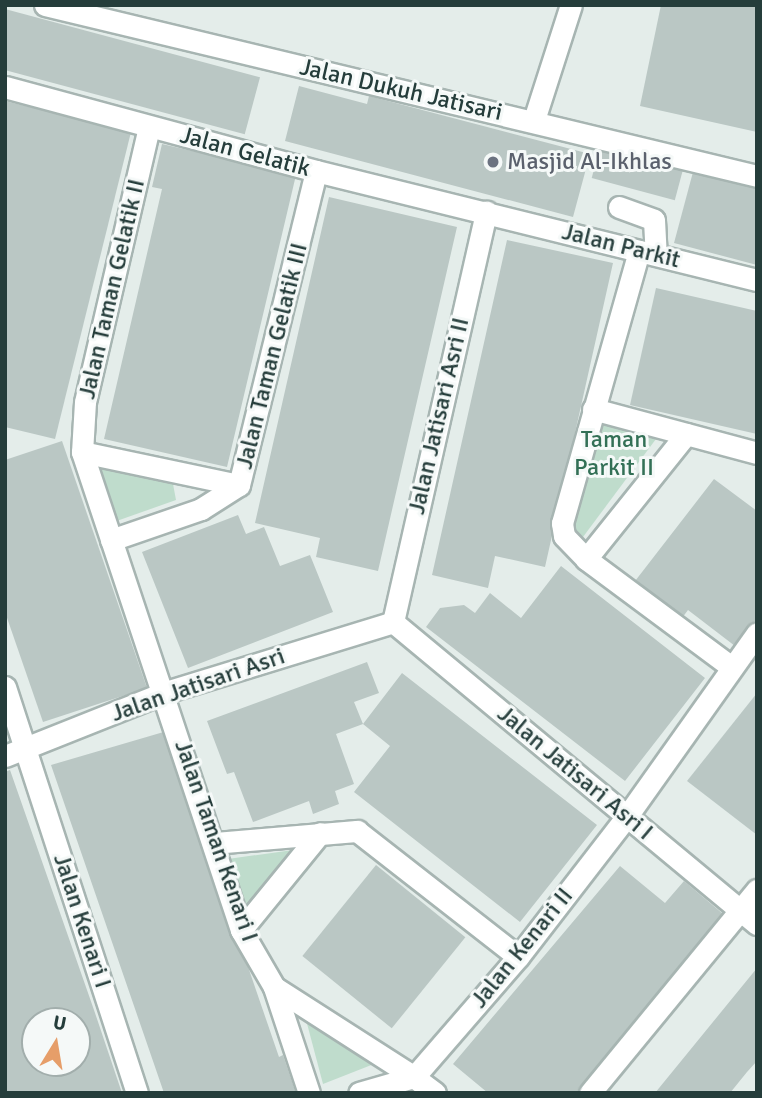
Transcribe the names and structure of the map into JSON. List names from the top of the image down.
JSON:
{
  "streets": {
    "street": [
      "Jalan Dukuh Jatisari",
      "Jalan Gelatik",
      "Jalan Parkit",
      "Jalan Taman Gelatik II",
      "Jalan Taman Gelatik III",
      "Jalan Jatisari Asri II",
      "Jalan Jatisari Asri",
      "Jalan Jatisari Asri I",
      "Jalan Taman Kenari I",
      "Jalan Kenari I",
      "Jalan Kenari II"
    ]
  },
  "crossings": [
    ["Jalan Gelatik", "Jalan Parkit"],
    ["Jalan Gelatik", "Jalan Taman Gelatik II"],
    ["Jalan Gelatik", "Jalan Taman Gelatik III"],
    ["Jalan Gelatik", "Jalan Jatisari Asri II"],
    ["Jalan Parkit", "Jalan Jatisari Asri II"],
    ["Jalan Taman Gelatik II", "Jalan Taman Gelatik III"],
    ["Jalan Taman Gelatik II", "Jalan Jatisari Asri"],
    ["Jalan Taman Gelatik II", "Jalan Taman Kenari I"],
    ["Jalan Jatisari Asri II", "Jalan Jatisari Asri"],
    ["Jalan Jatisari Asri II", "Jalan Jatisari Asri I"],
    ["Jalan Jatisari Asri", "Jalan Jatisari Asri I"],
    ["Jalan Jatisari Asri", "Jalan Taman Kenari I"],
    ["Jalan Jatisari Asri", "Jalan Kenari I"],
    ["Jalan Jatisari Asri I", "Jalan Kenari II"],
    ["Jalan Taman Kenari I", "Jalan Kenari II"]
  ],
  "parks": ["Taman Parkit II"],
  "places": ["Masjid Al-Ikhlas"],
  "north": "top"
}
